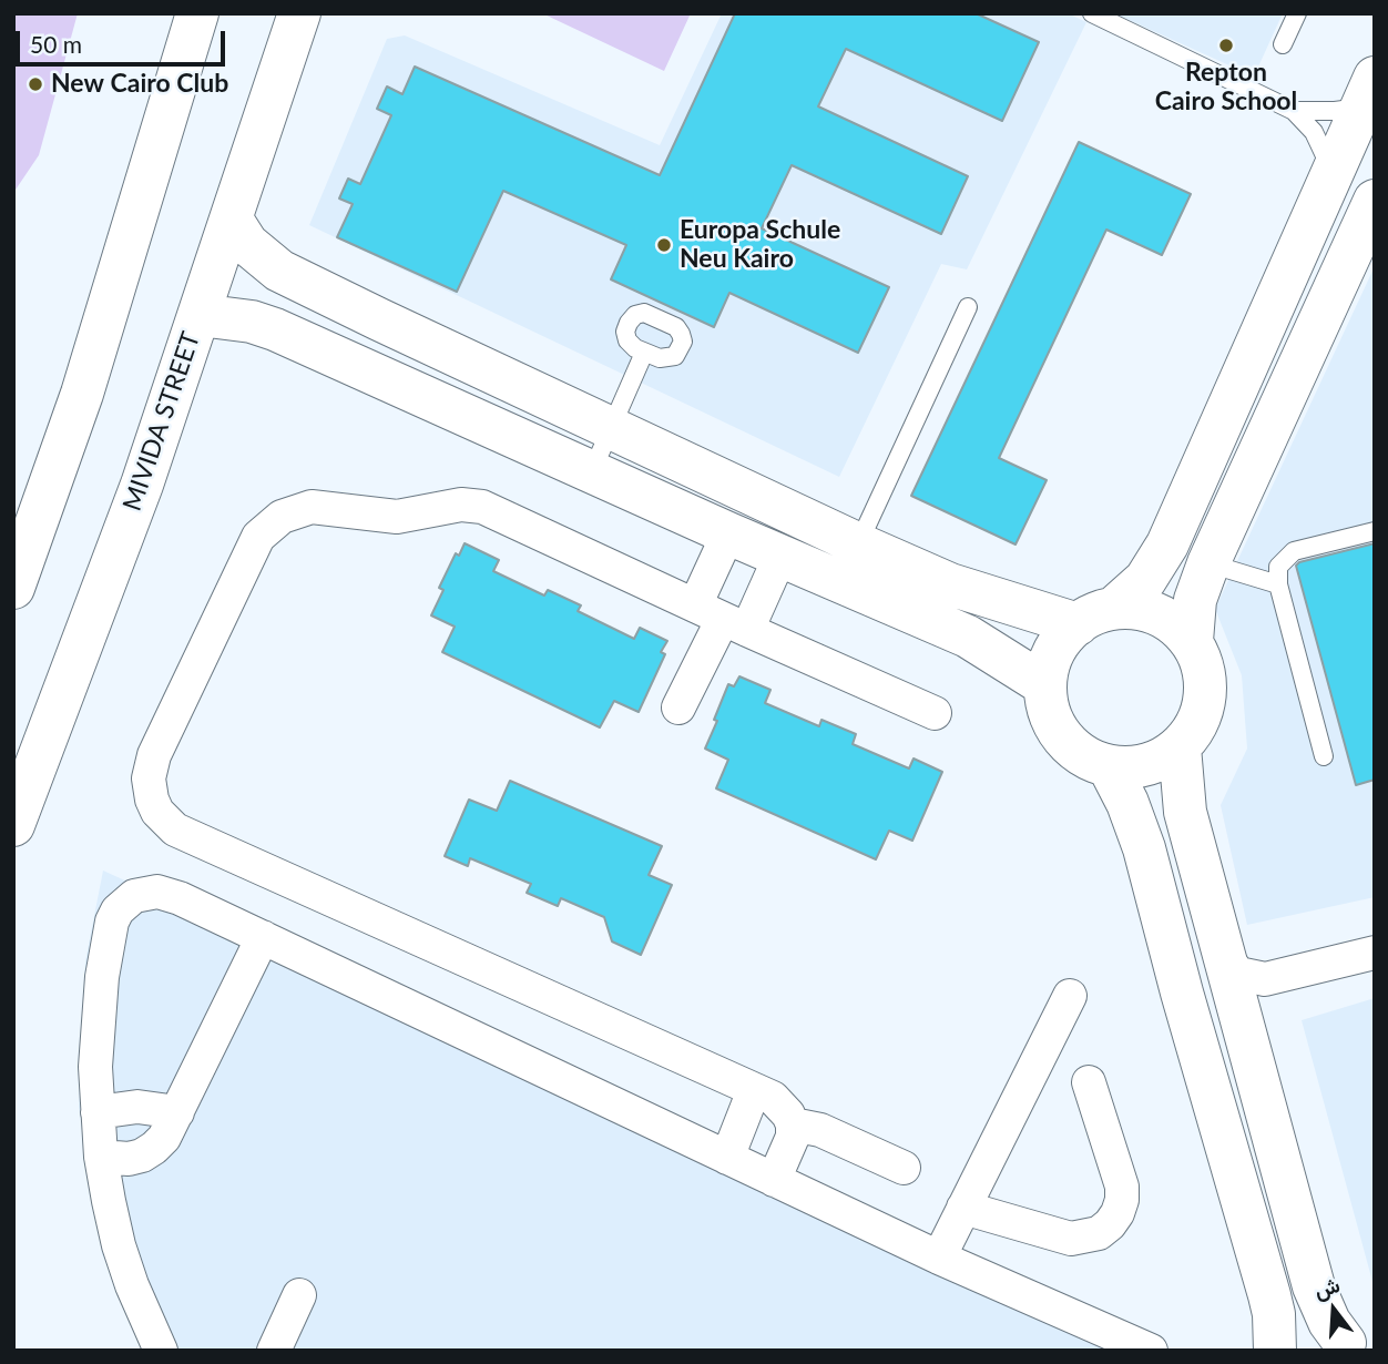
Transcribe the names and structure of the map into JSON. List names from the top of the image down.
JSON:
{
  "streets": {
    "street": ["MIVIDA STREET"]
  },
  "places": ["Repton Cairo School", "New Cairo Club", "Europa Schule Neu Kairo"],
  "scale_bar": "50 m",
  "north": "top"
}
